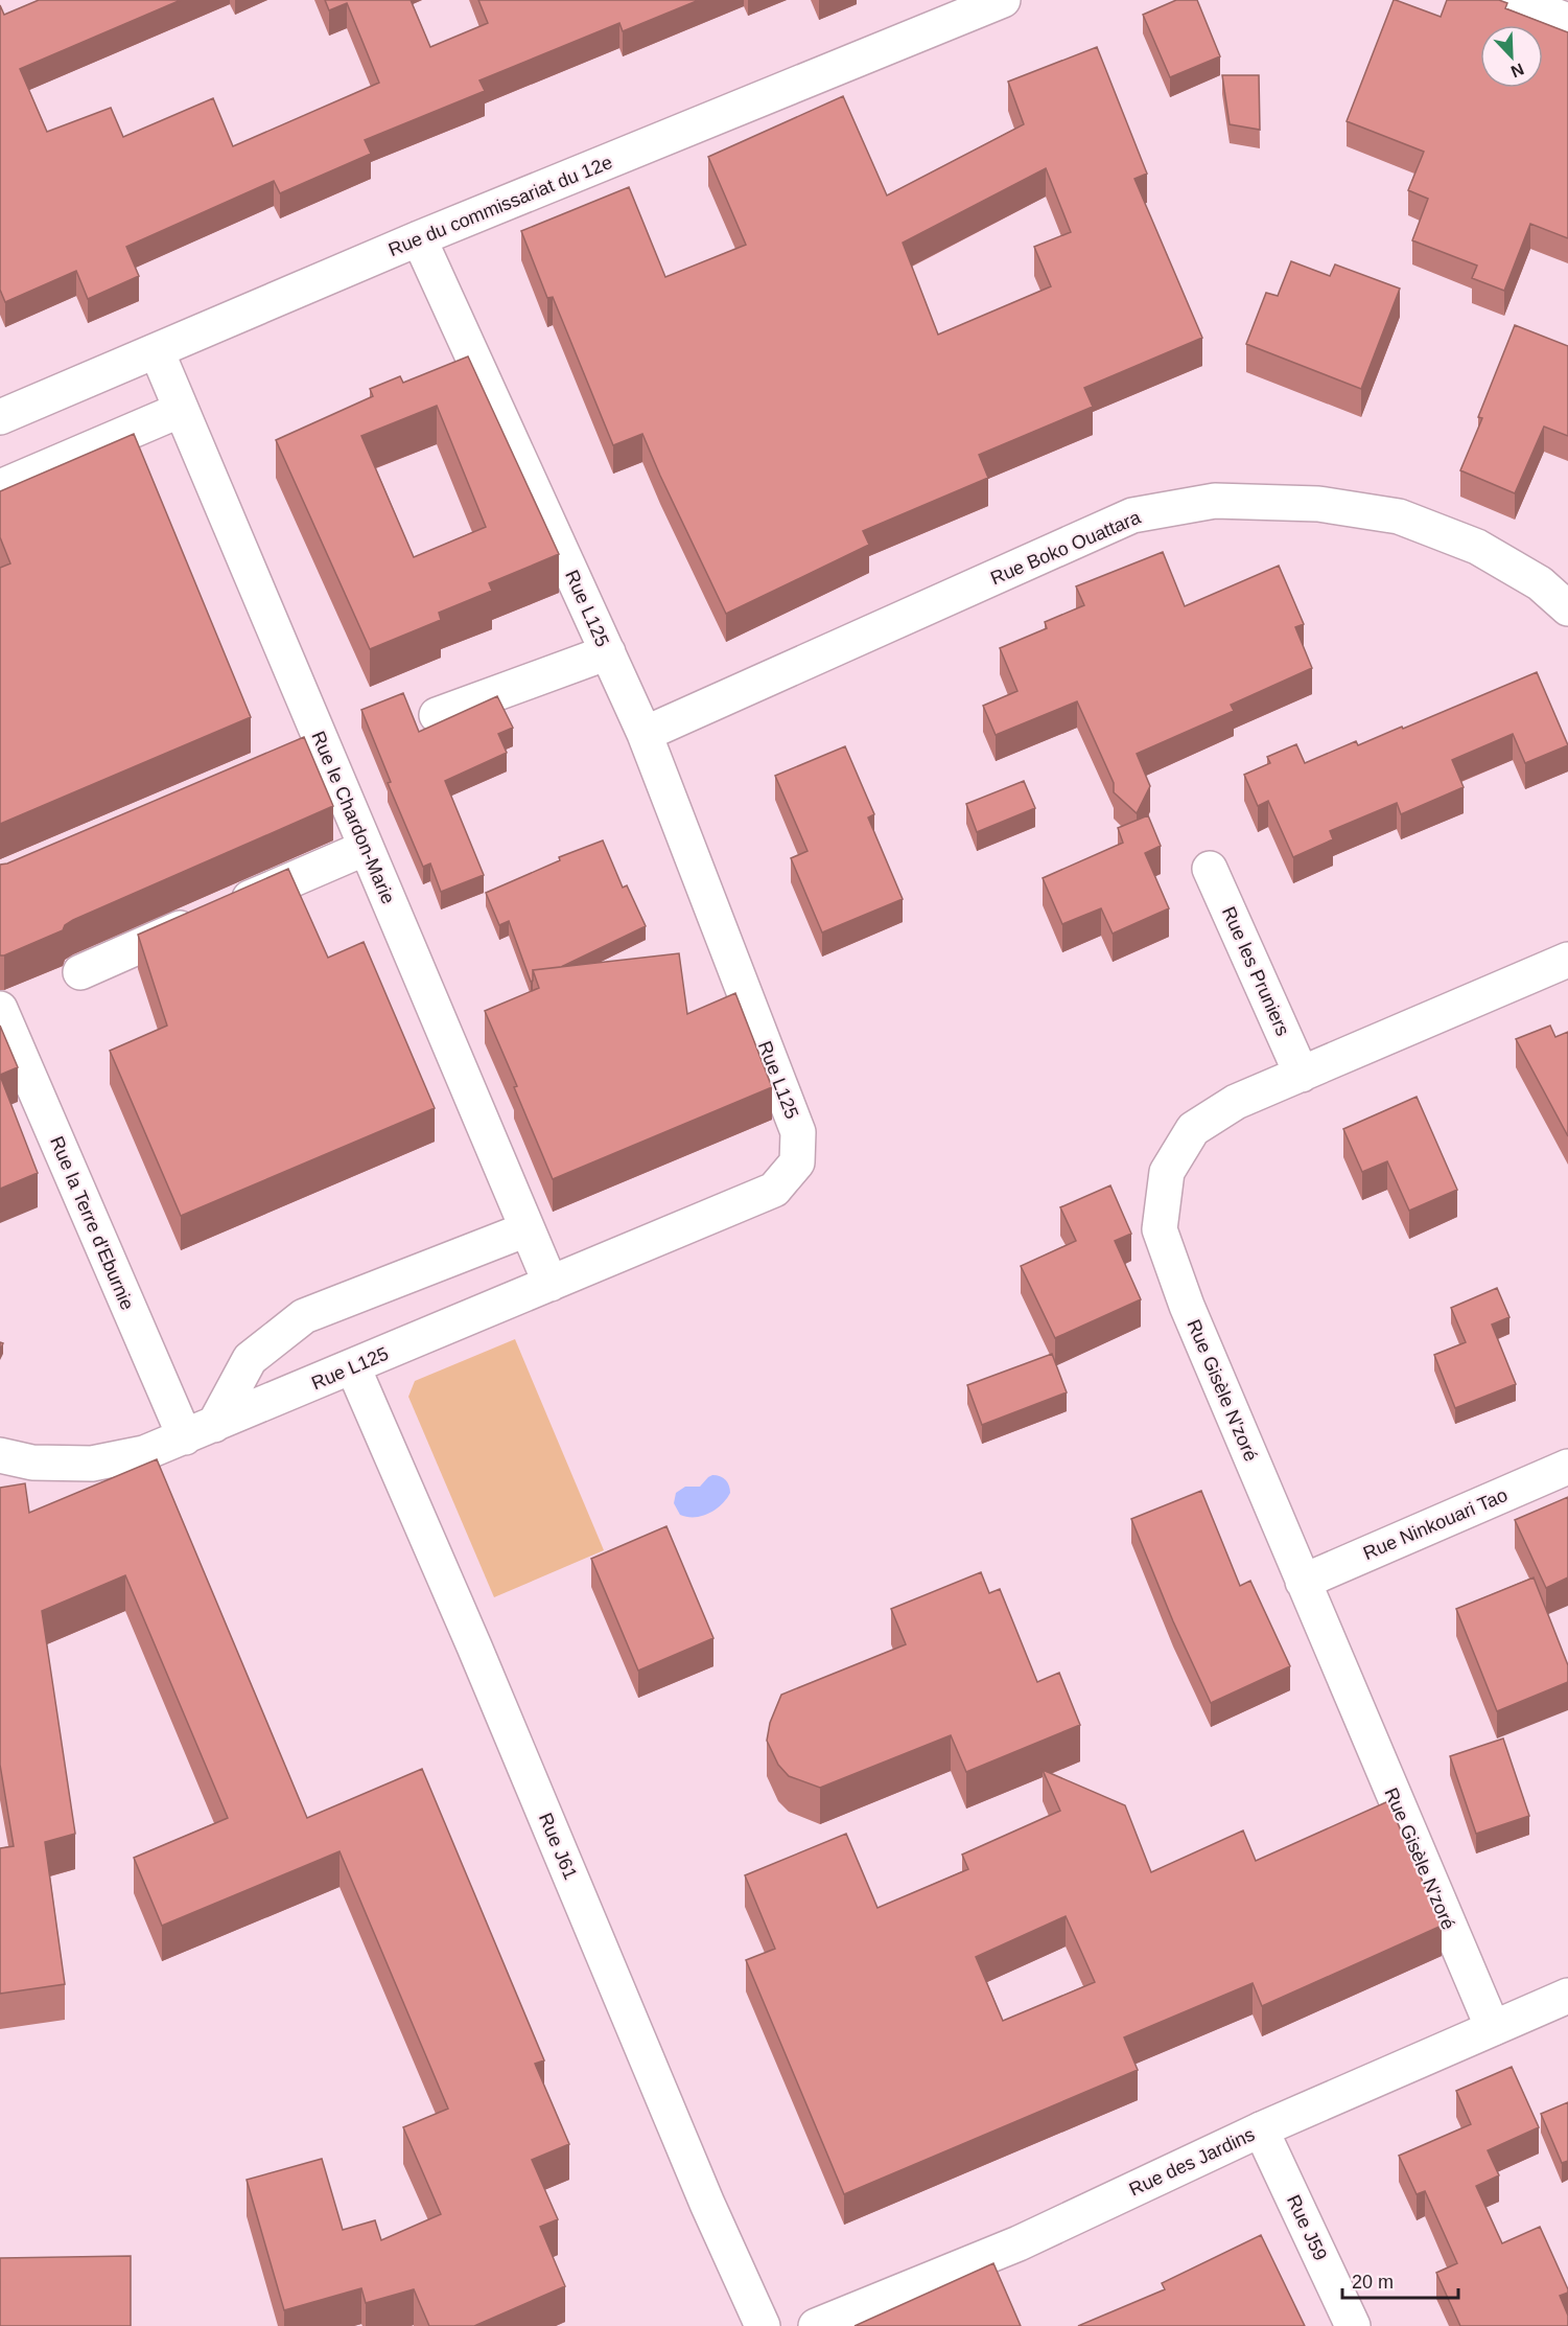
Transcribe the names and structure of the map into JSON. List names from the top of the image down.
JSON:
{
  "streets": {
    "street": [
      "Rue du commissariat du 12e",
      "Rue Boko Ouattara",
      "Rue L125",
      "Rue le Chardon-Marie",
      "Rue les Pruniers",
      "Rue la Terre d'Eburnie",
      "Rue Gisèle N'zoré",
      "Rue Ninkouari Tao",
      "Rue J61",
      "Rue des Jardins",
      "Rue J59"
    ]
  },
  "crossings": [
    ["Rue du commissariat du 12e", "Rue L125"],
    ["Rue du commissariat du 12e", "Rue le Chardon-Marie"],
    ["Rue Boko Ouattara", "Rue L125"],
    ["Rue L125", "Rue le Chardon-Marie"],
    ["Rue L125", "Rue la Terre d'Eburnie"],
    ["Rue L125", "Rue J61"],
    ["Rue les Pruniers", "Rue Gisèle N'zoré"],
    ["Rue Gisèle N'zoré", "Rue Ninkouari Tao"],
    ["Rue Gisèle N'zoré", "Rue des Jardins"],
    ["Rue des Jardins", "Rue J59"]
  ],
  "scale_bar": "20 m",
  "north": "bottom right"
}
